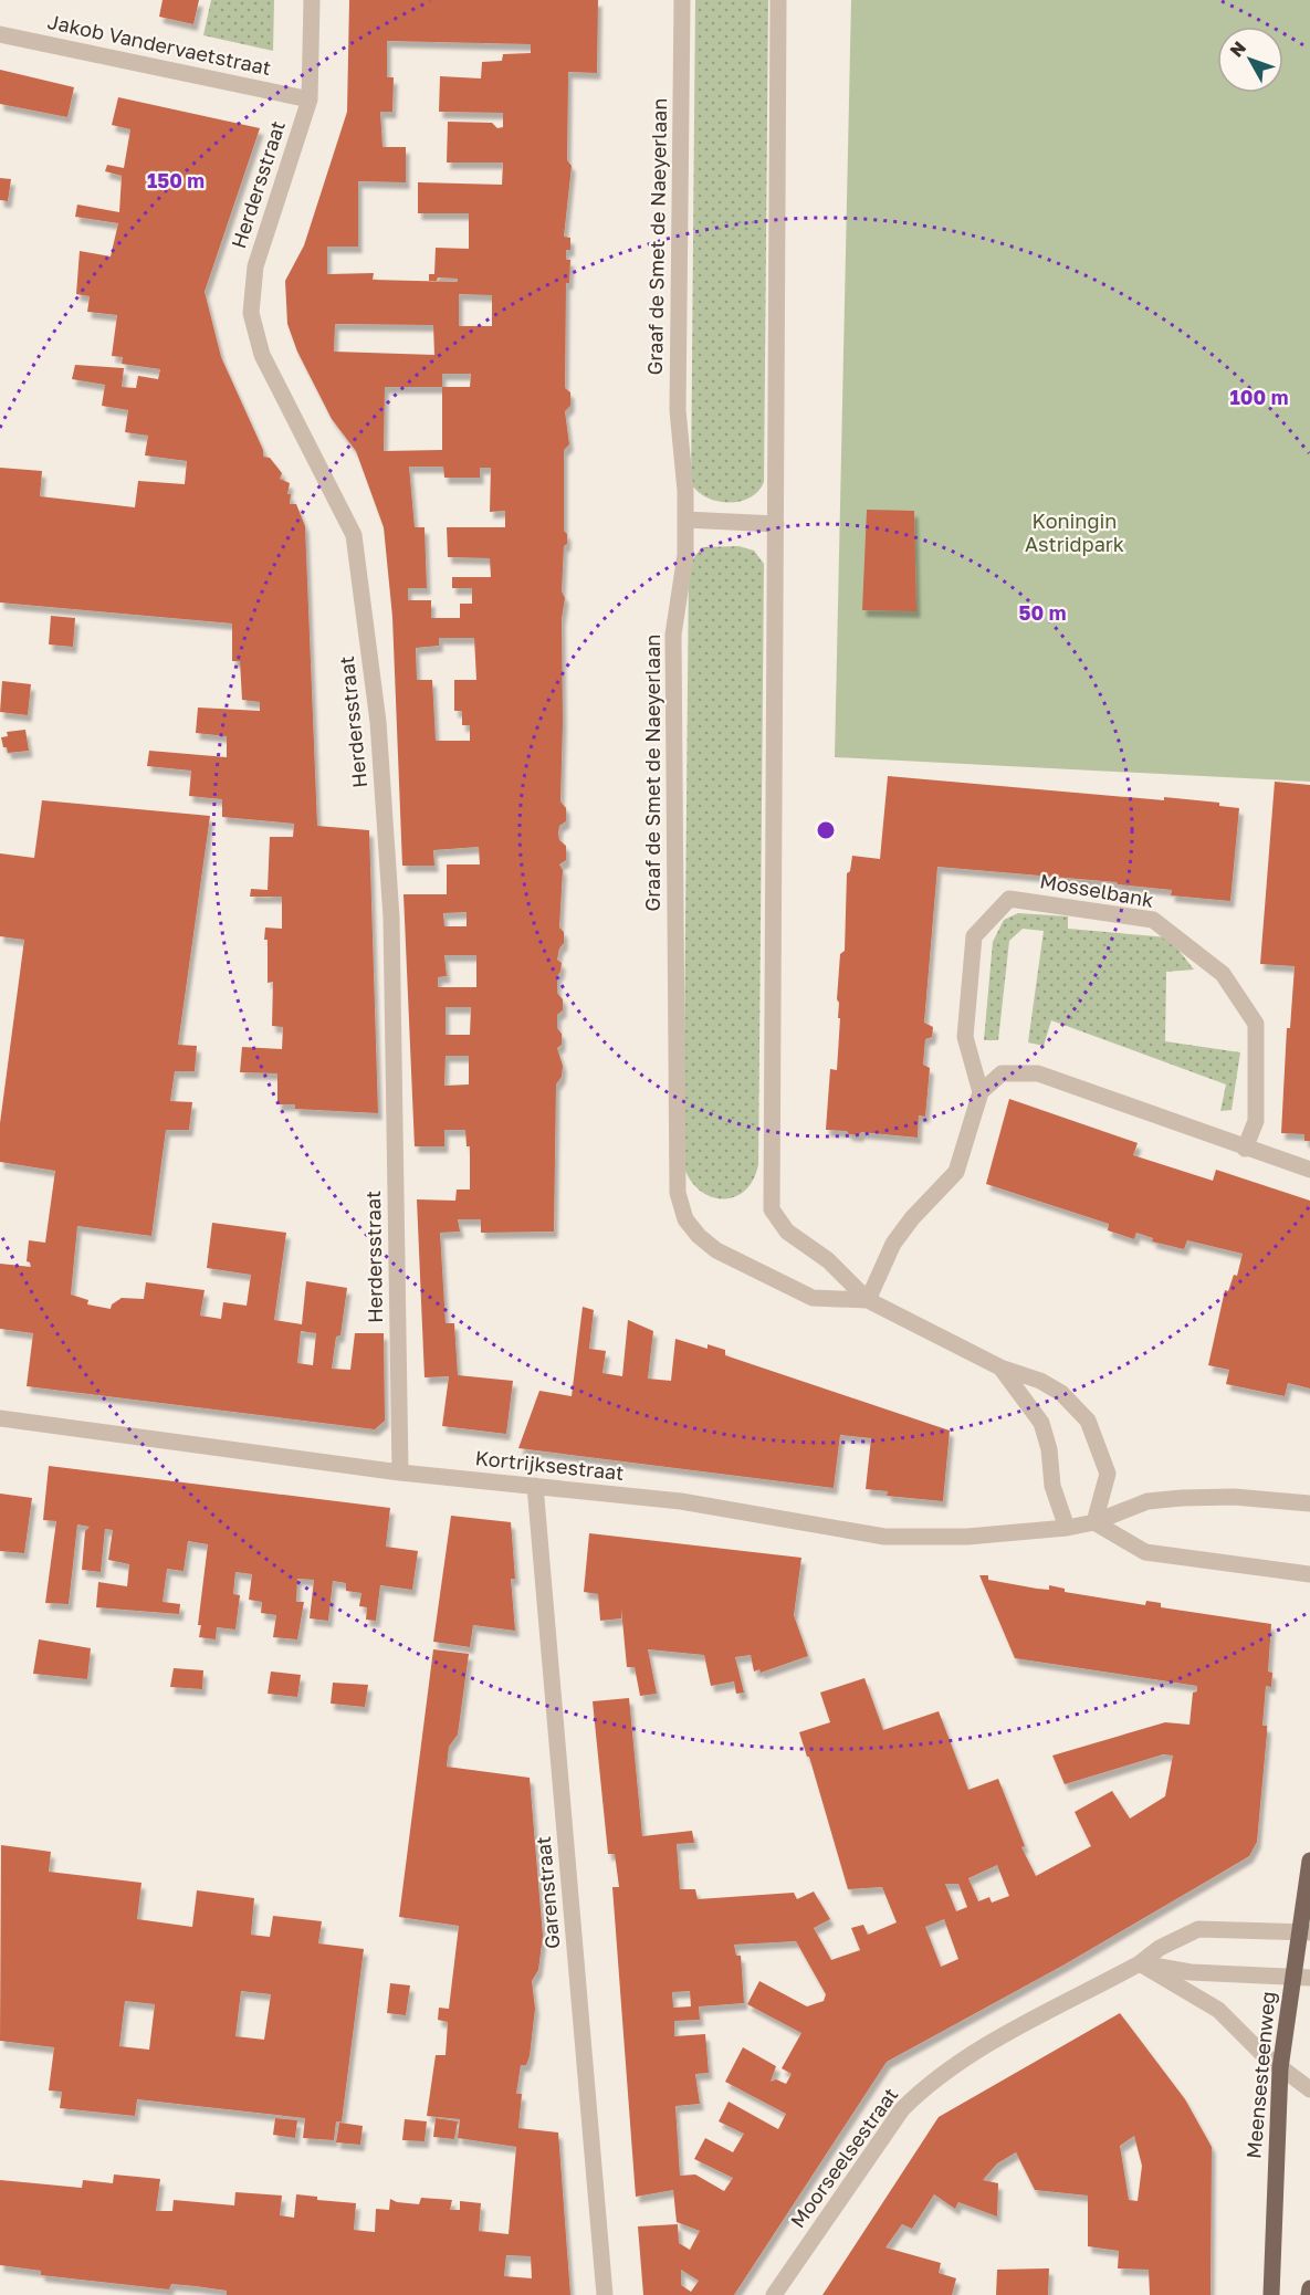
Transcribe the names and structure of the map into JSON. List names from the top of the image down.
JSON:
{
  "streets": {
    "main road": ["Meensesteenweg"],
    "street": [
      "Jakob Vandervaetstraat",
      "Herdersstraat",
      "Graaf de Smet de Naeyerlaan",
      "Mosselbank",
      "Kortrijksestraat",
      "Garenstraat",
      "Moorseelsestraat"
    ]
  },
  "crossings": [
    ["Jakob Vandervaetstraat", "Herdersstraat"],
    ["Herdersstraat", "Kortrijksestraat"],
    ["Graaf de Smet de Naeyerlaan", "Kortrijksestraat"],
    ["Kortrijksestraat", "Garenstraat"],
    ["Meensesteenweg", "Moorseelsestraat"]
  ],
  "parks": ["Koningin Astridpark"],
  "north": "top left",
  "rings": ["150 m", "100 m", "50 m"]
}
